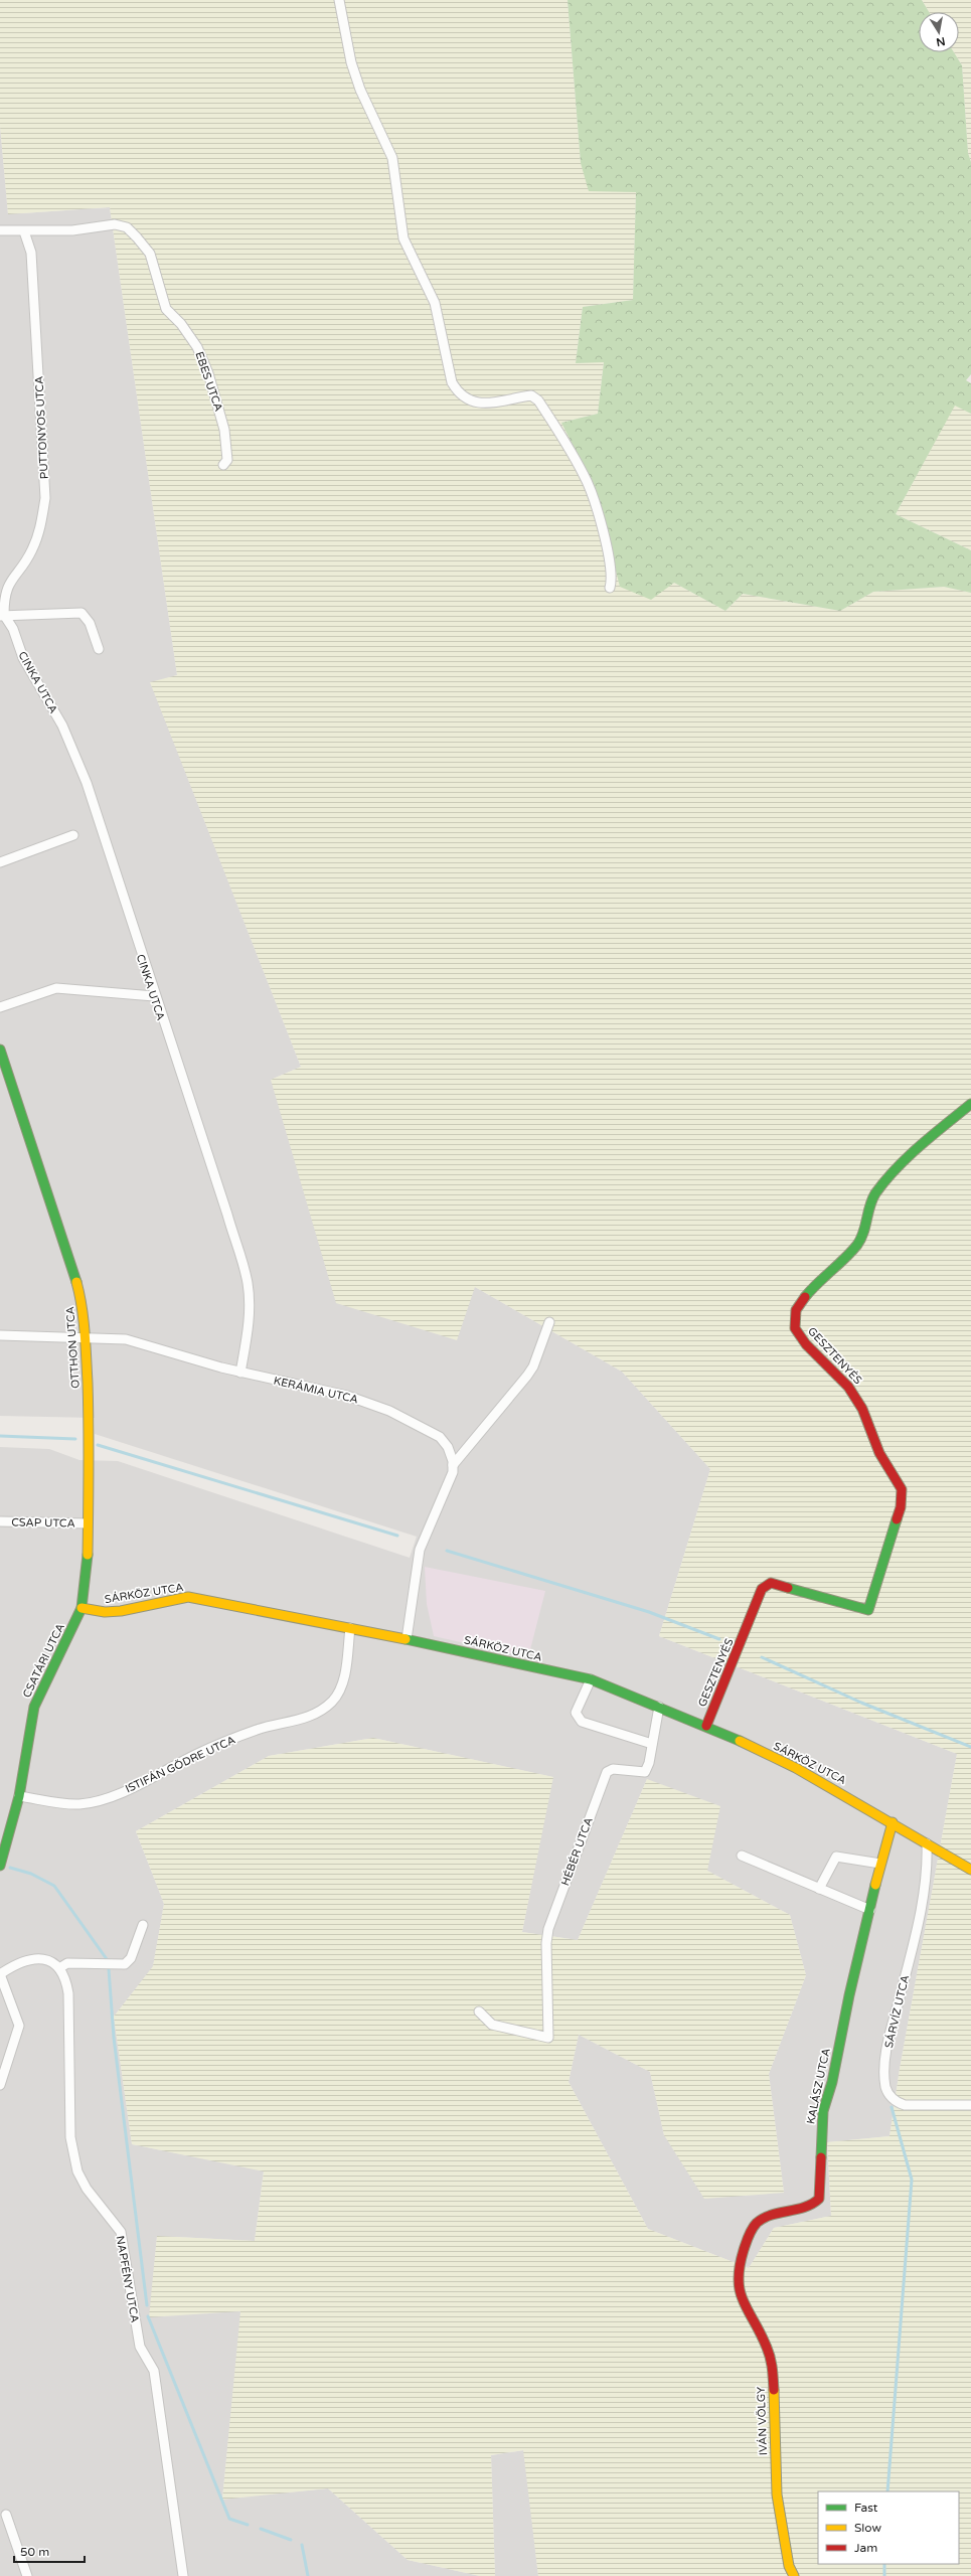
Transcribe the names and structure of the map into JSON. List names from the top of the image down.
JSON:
{
  "streets": {
    "street": [
      "EBES UTCA",
      "PUTTONYOS UTCA",
      "CINKA UTCA",
      "OTTHON UTCA",
      "GESZTENYÉS",
      "KERÁMIA UTCA",
      "CSAP UTCA",
      "SÁRKÖZ UTCA",
      "CSATÁRI UTCA",
      "ISTIFÁN GÖDRE UTCA",
      "HÉBÉR UTCA",
      "SÁRVÍZ UTCA",
      "KALÁSZ UTCA",
      "NAPFÉNY UTCA",
      "IVÁN VÖLGY"
    ]
  },
  "crossings": [
    ["EBES UTCA", "PUTTONYOS UTCA"],
    ["PUTTONYOS UTCA", "CINKA UTCA"],
    ["CINKA UTCA", "KERÁMIA UTCA"],
    ["OTTHON UTCA", "KERÁMIA UTCA"],
    ["OTTHON UTCA", "CSAP UTCA"],
    ["OTTHON UTCA", "SÁRKÖZ UTCA"],
    ["OTTHON UTCA", "CSATÁRI UTCA"],
    ["GESZTENYÉS", "SÁRKÖZ UTCA"],
    ["KERÁMIA UTCA", "SÁRKÖZ UTCA"],
    ["SÁRKÖZ UTCA", "CSATÁRI UTCA"],
    ["SÁRKÖZ UTCA", "ISTIFÁN GÖDRE UTCA"],
    ["SÁRKÖZ UTCA", "HÉBÉR UTCA"],
    ["SÁRKÖZ UTCA", "SÁRVÍZ UTCA"],
    ["SÁRKÖZ UTCA", "KALÁSZ UTCA"],
    ["CSATÁRI UTCA", "ISTIFÁN GÖDRE UTCA"],
    ["KALÁSZ UTCA", "IVÁN VÖLGY"]
  ],
  "legend": ["Fast", "Slow", "Jam"],
  "scale_bar": "50 m",
  "north": "bottom"
}
